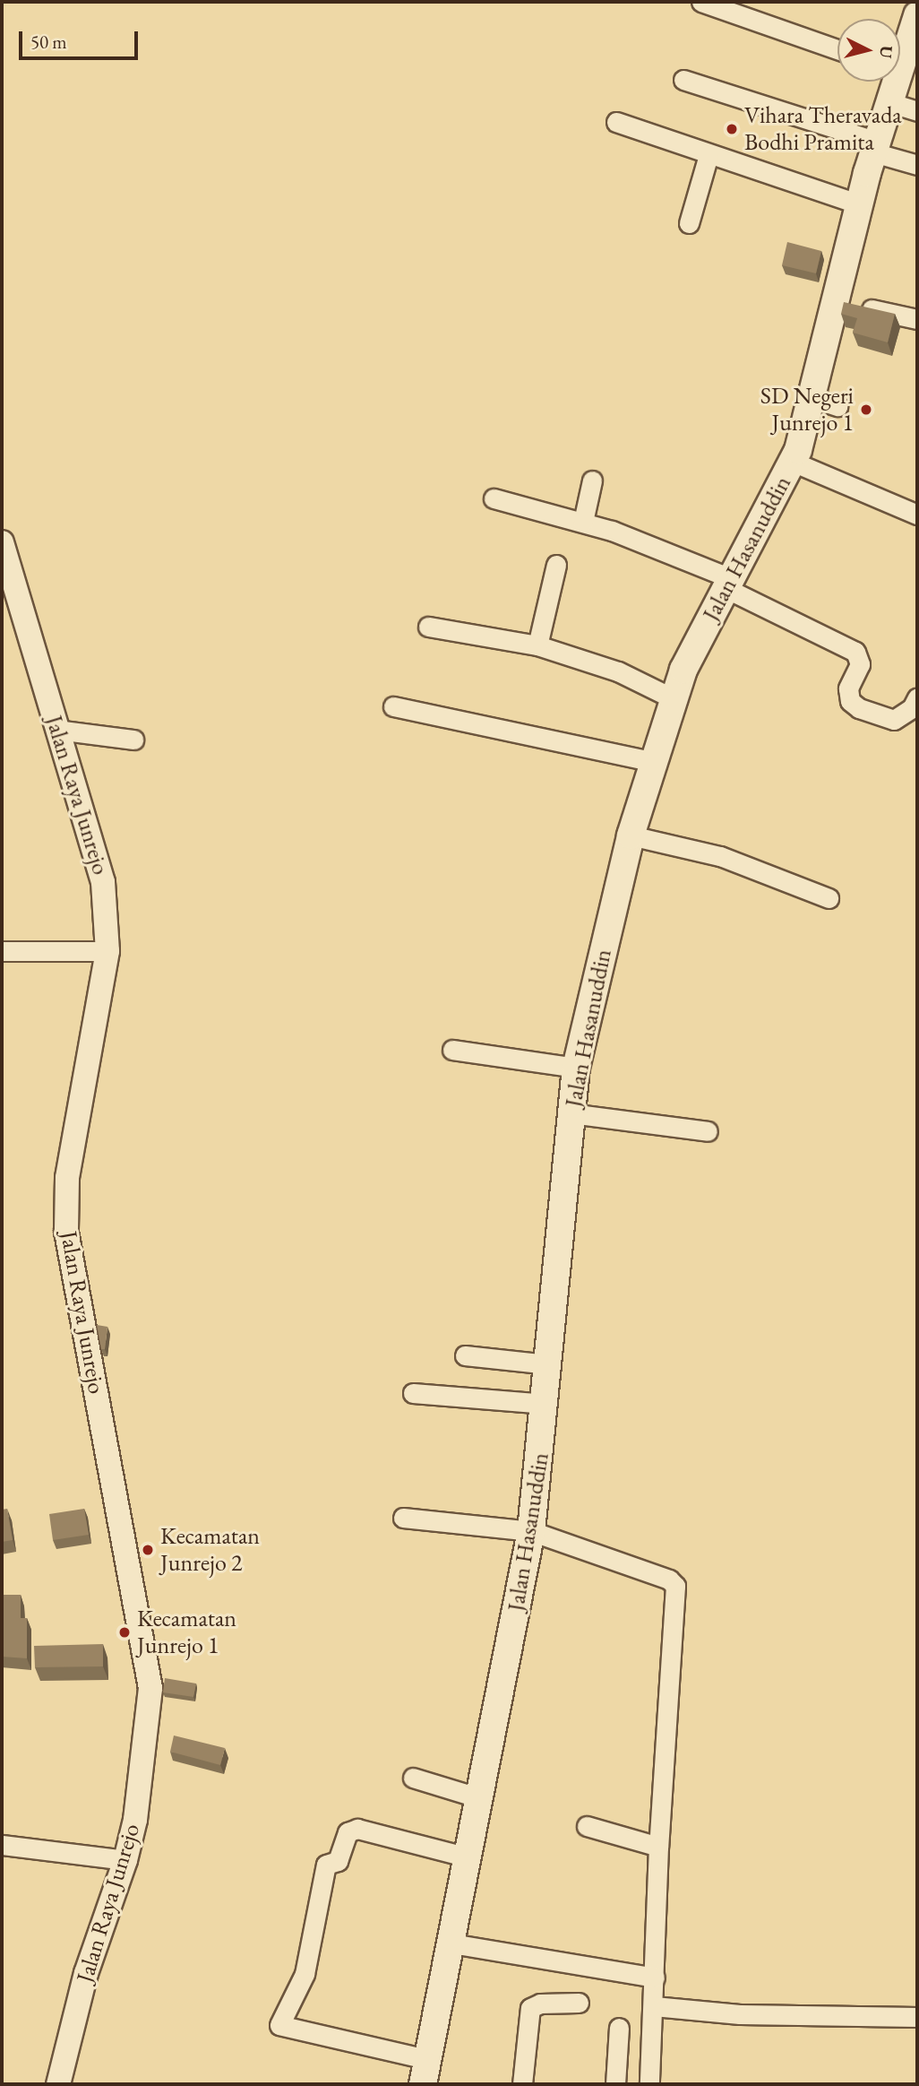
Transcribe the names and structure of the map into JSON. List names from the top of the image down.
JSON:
{
  "streets": {
    "main road": ["Jalan Hasanuddin"],
    "street": ["Jalan Raya Junrejo"]
  },
  "places": [
    "Vihara Theravada Bodhi Pramita",
    "SD Negeri Junrejo 1",
    "Kecamatan Junrejo 2",
    "Kecamatan Junrejo 1"
  ],
  "scale_bar": "50 m",
  "north": "right"
}
